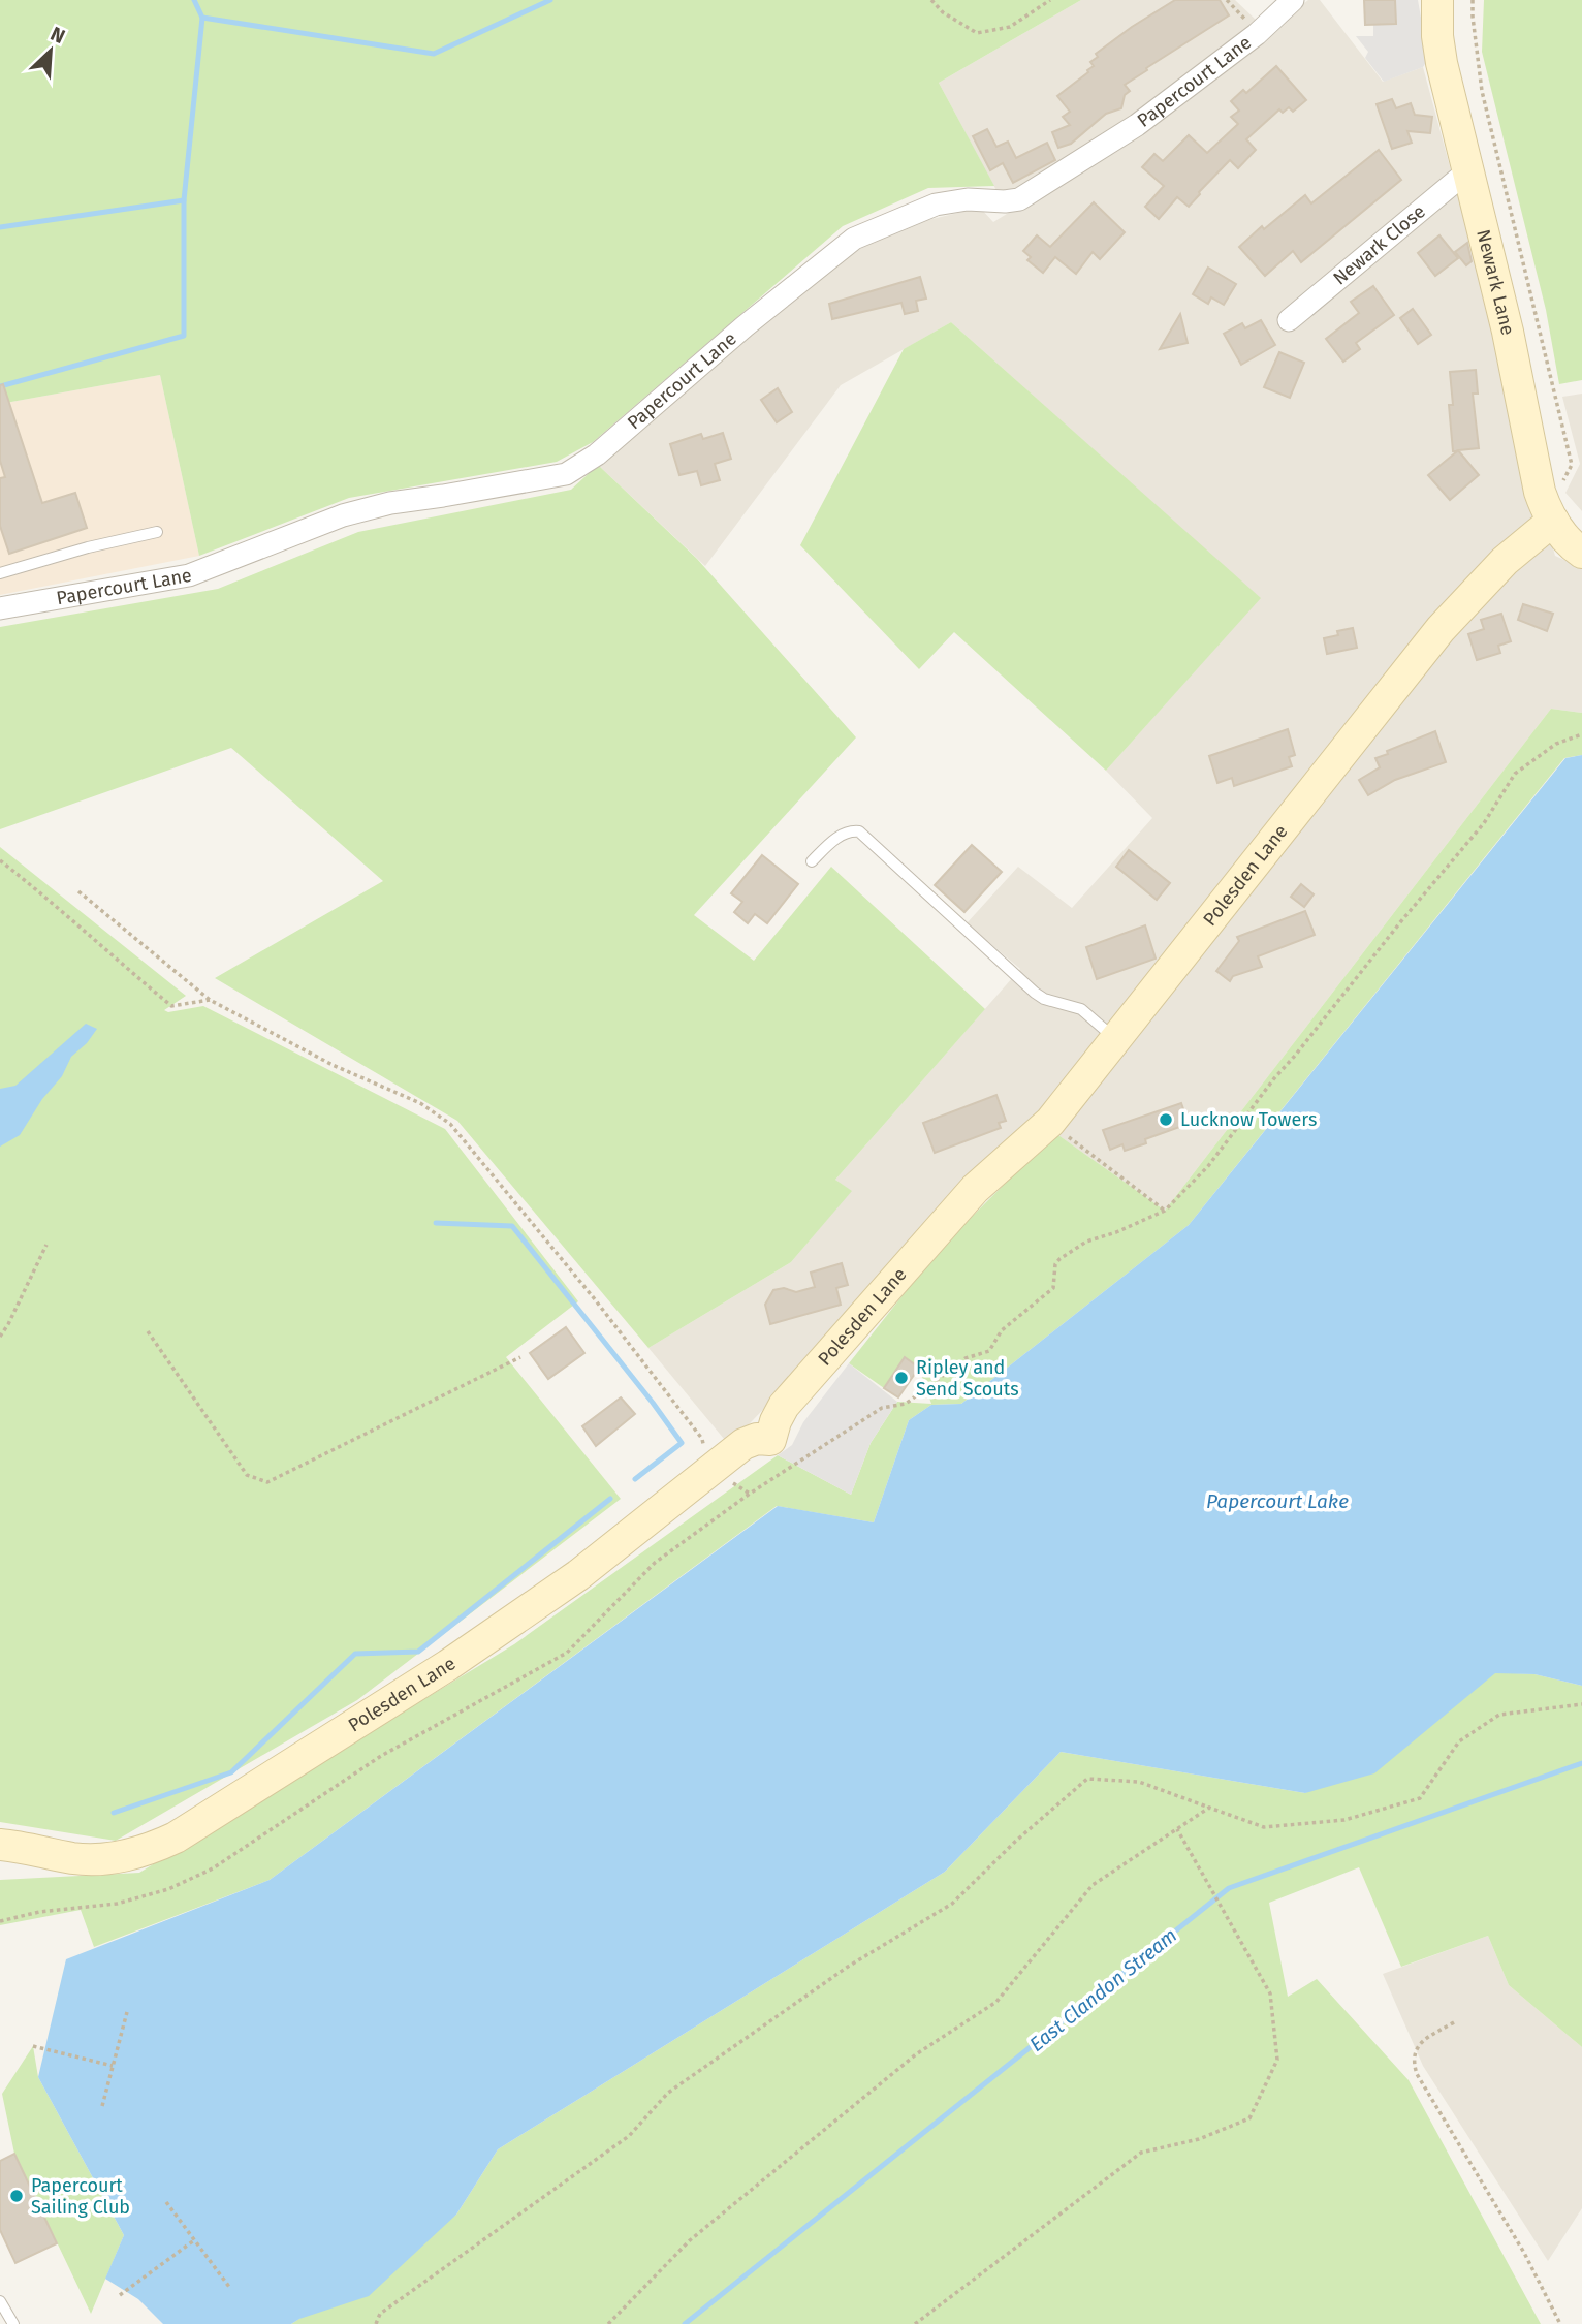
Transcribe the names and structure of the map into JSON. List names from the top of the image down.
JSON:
{
  "streets": {
    "street": [
      "Papercourt Lane",
      "Newark Close",
      "Newark Lane",
      "Polesden Lane"
    ]
  },
  "crossings": [
    ["Newark Close", "Newark Lane"],
    ["Newark Lane", "Polesden Lane"]
  ],
  "water": ["Papercourt Lake", "East Clandon Stream"],
  "places": ["Lucknow Towers", "Ripley and Send Scouts", "Papercourt Sailing Club"],
  "north": "top right"
}
